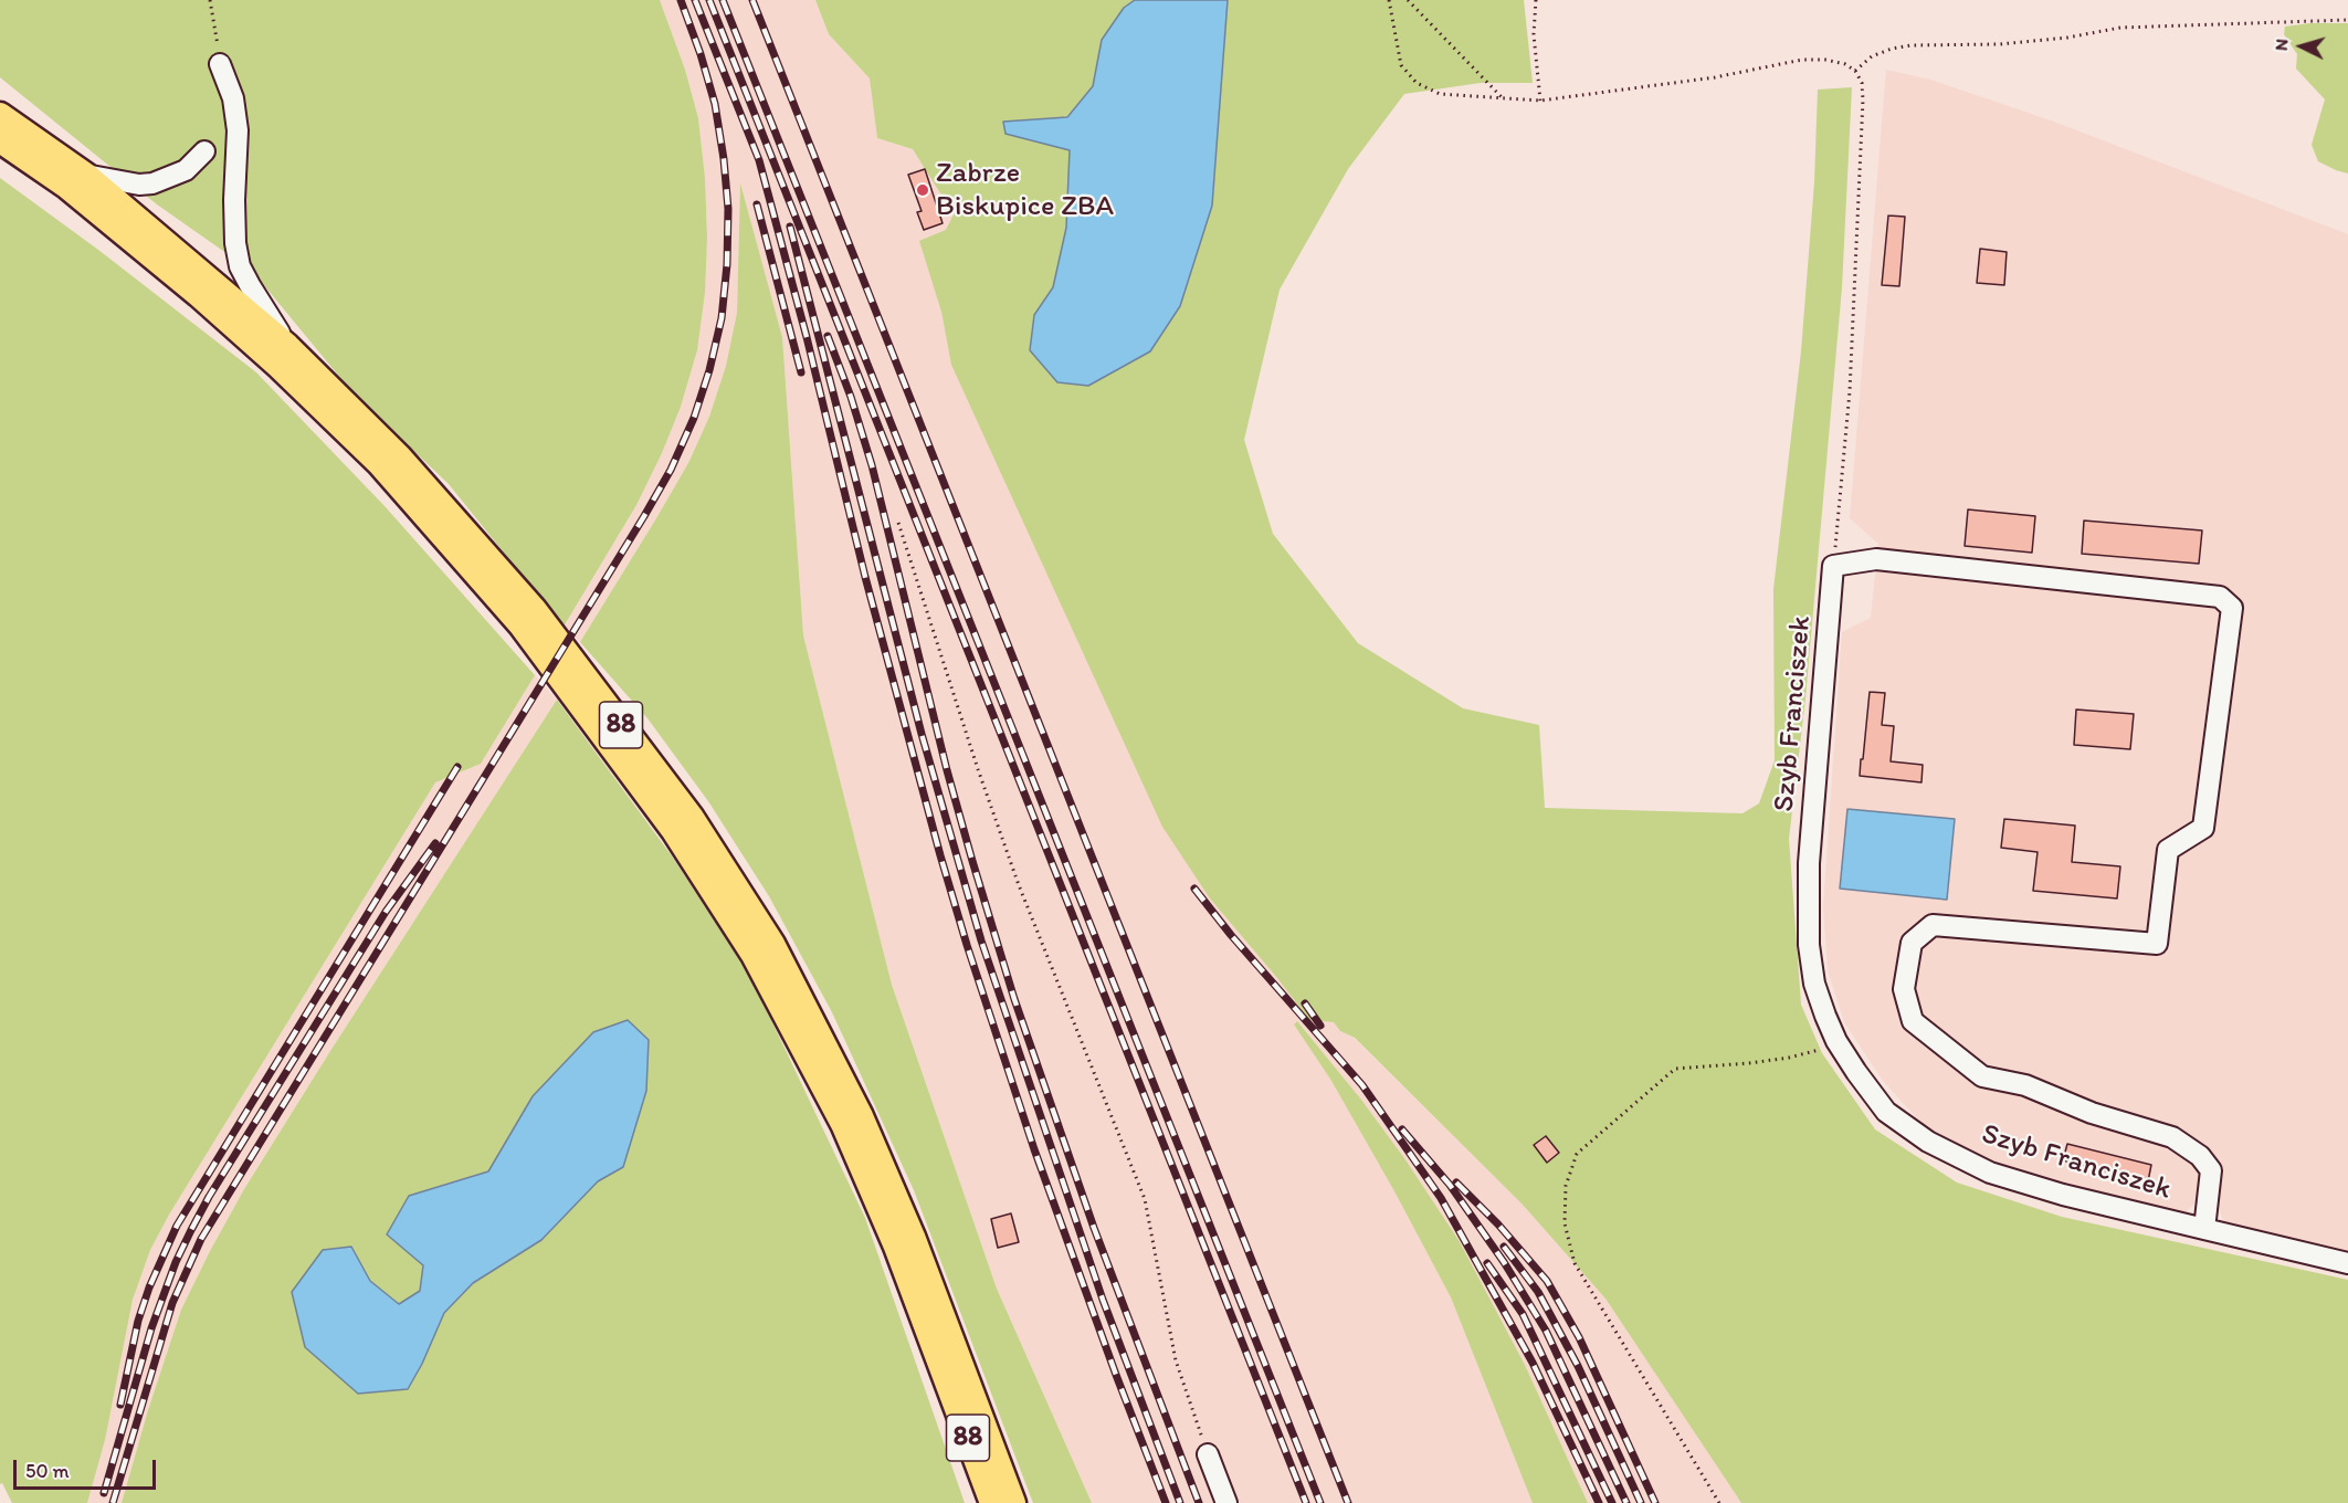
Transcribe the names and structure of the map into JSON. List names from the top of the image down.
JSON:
{
  "streets": {
    "main road": ["88"],
    "street": ["Szyb Franciszek"]
  },
  "places": ["Zabrze Biskupice ZBA"],
  "scale_bar": "50 m",
  "north": "left"
}
